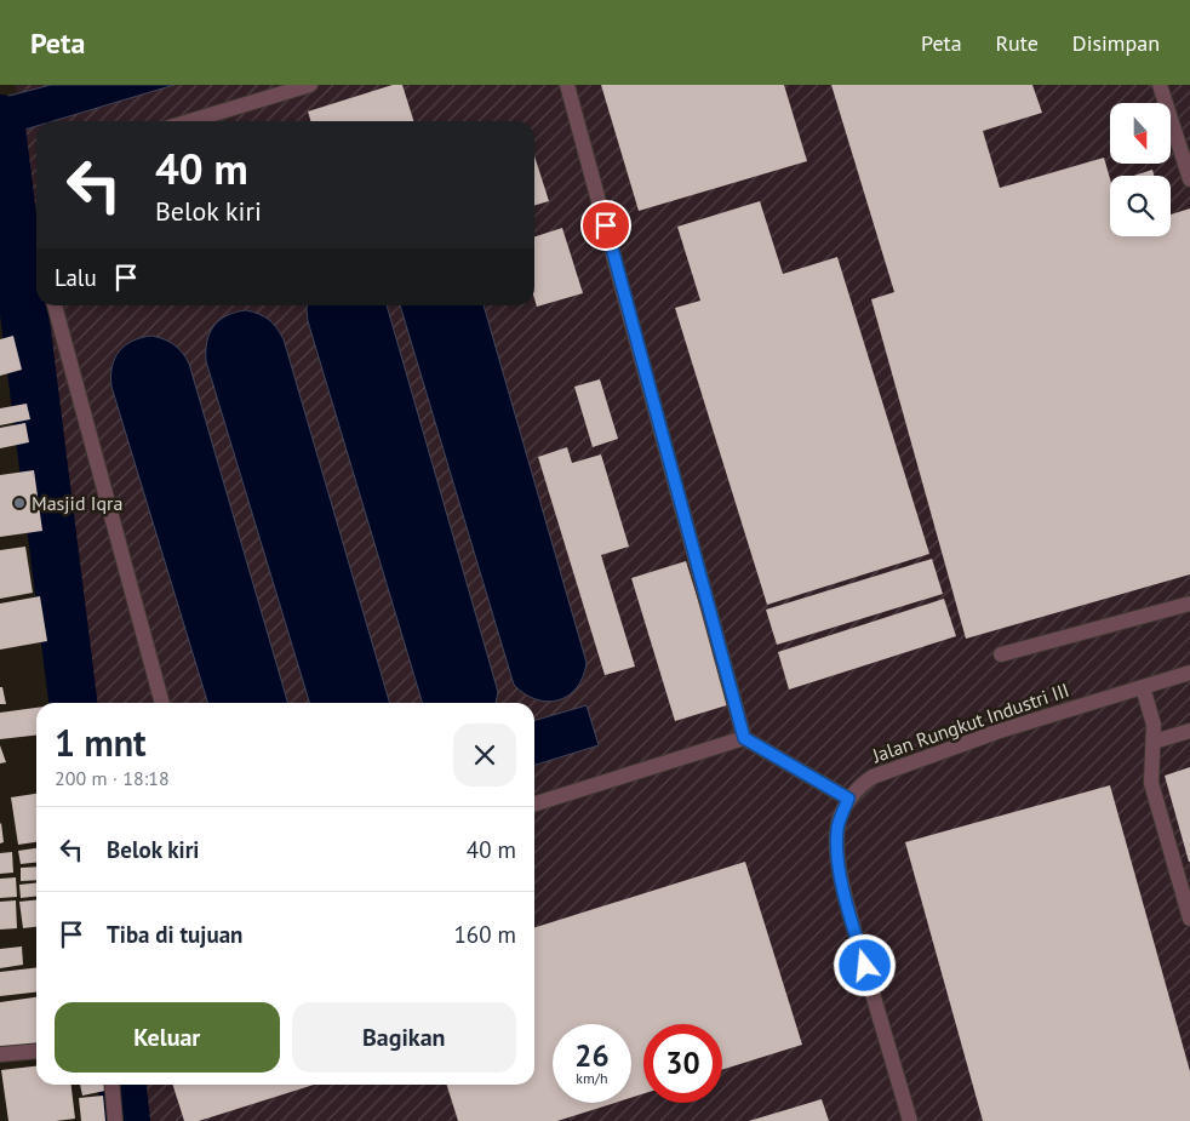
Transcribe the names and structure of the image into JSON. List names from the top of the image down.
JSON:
{
  "streets": {
    "street": ["Jalan Rungkut Industri III"]
  },
  "places": ["Masjid Iqra"],
  "north": "bottom",
  "page": {
    "header": "Peta",
    "nav": ["Peta", "Rute", "Disimpan"],
    "turn": ["40 m", "Belok kiri"],
    "then": "Lalu",
    "heading": ["1 mnt", "200 m · 18:18"],
    "list": [
      {
        "name": "Belok kiri",
        "value": "40 m"
      },
      {
        "name": "Tiba di tujuan",
        "value": "160 m"
      }
    ],
    "buttons": ["Keluar", "Bagikan"],
    "speed": "26 km/h",
    "limit": "30"
  }
}
